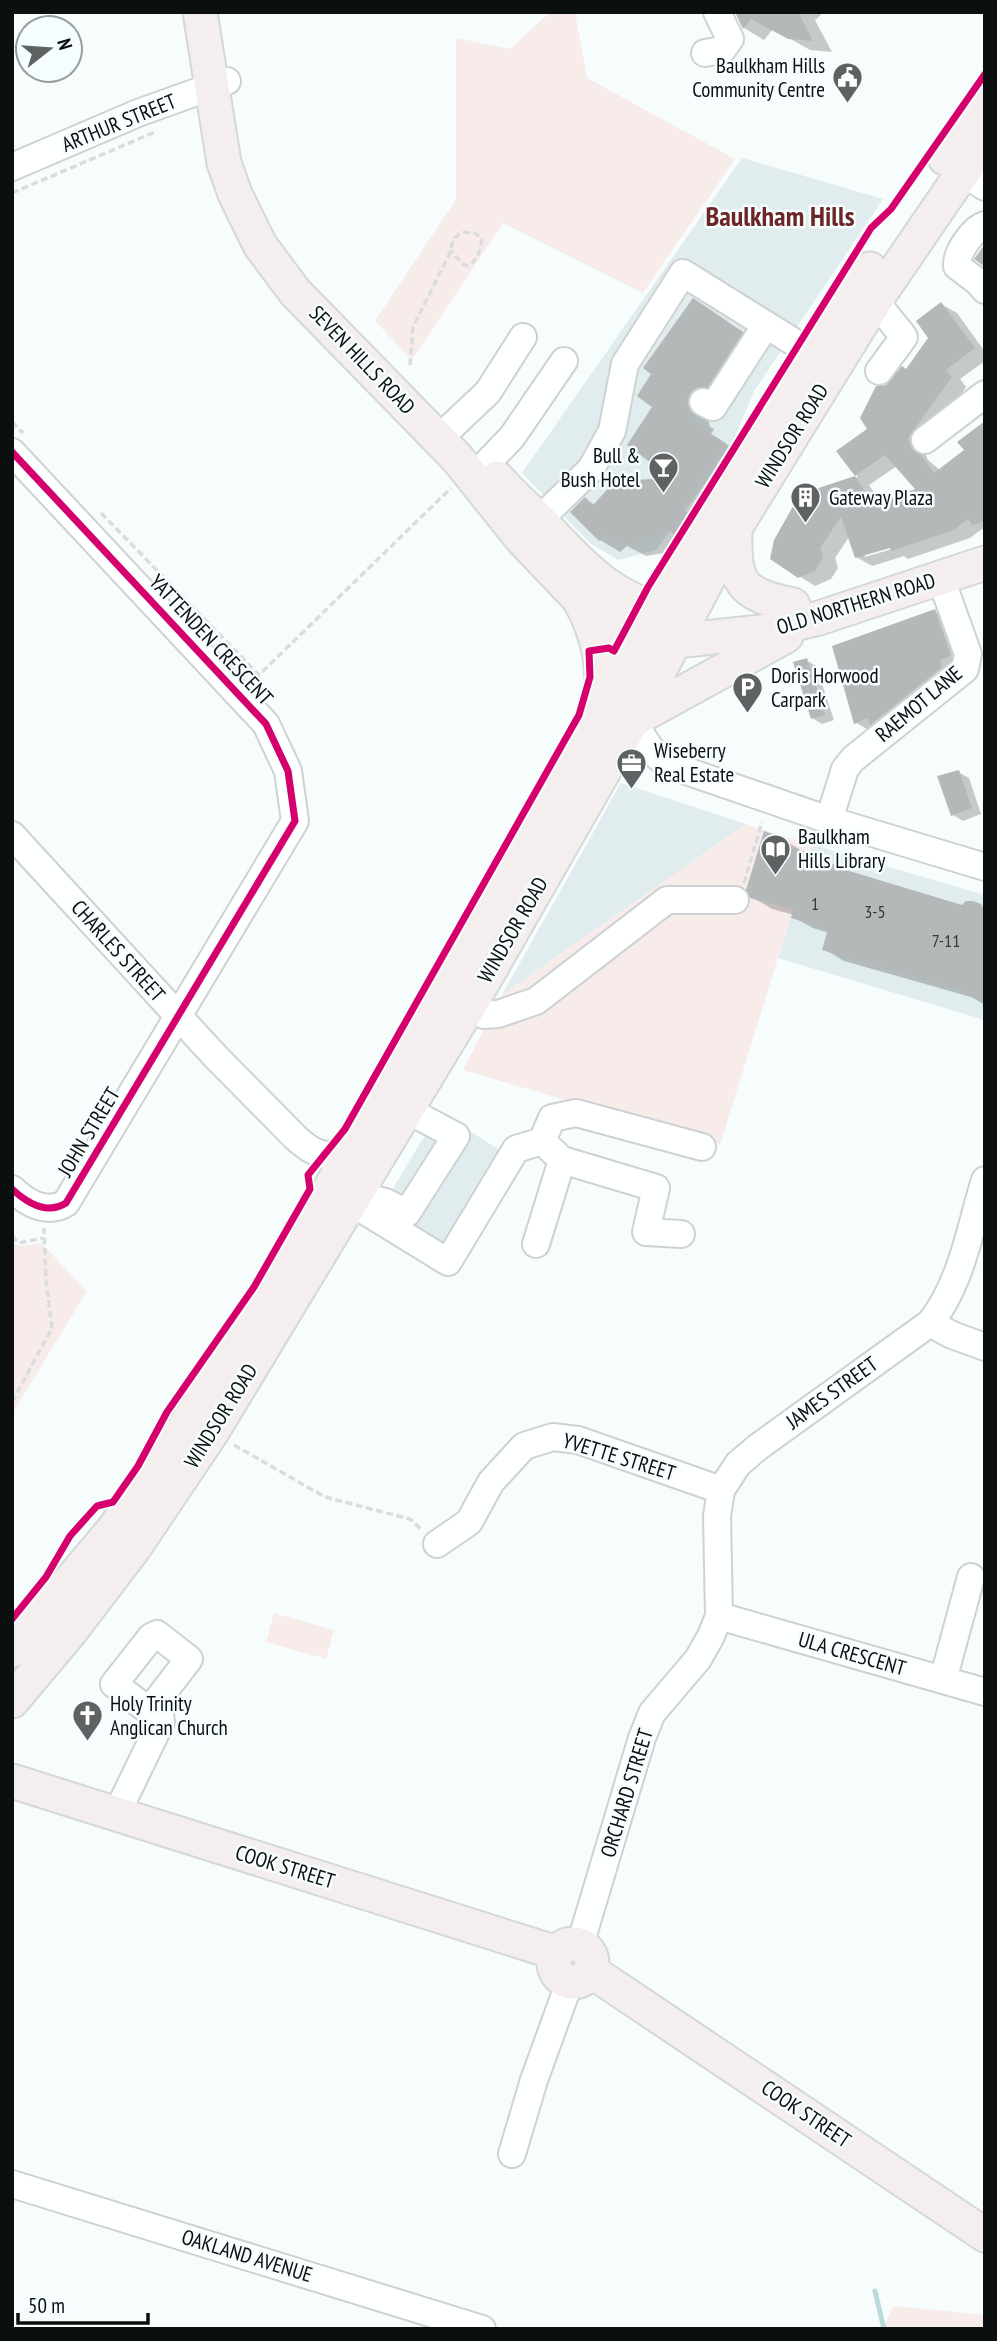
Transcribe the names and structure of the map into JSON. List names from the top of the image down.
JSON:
{
  "streets": {
    "main road": [
      "SEVEN HILLS ROAD",
      "WINDSOR ROAD",
      "OLD NORTHERN ROAD",
      "COOK STREET"
    ],
    "street": [
      "ARTHUR STREET",
      "YATTENDEN CRESCENT",
      "RAEMOT LANE",
      "CHARLES STREET",
      "JOHN STREET",
      "JAMES STREET",
      "YVETTE STREET",
      "ULA CRESCENT",
      "ORCHARD STREET",
      "OAKLAND AVENUE"
    ]
  },
  "crossings": [
    ["ARTHUR STREET", "SEVEN HILLS ROAD"],
    ["SEVEN HILLS ROAD", "WINDSOR ROAD"],
    ["SEVEN HILLS ROAD", "OLD NORTHERN ROAD"],
    ["WINDSOR ROAD", "OLD NORTHERN ROAD"],
    ["WINDSOR ROAD", "CHARLES STREET"],
    ["OLD NORTHERN ROAD", "RAEMOT LANE"],
    ["YATTENDEN CRESCENT", "CHARLES STREET"],
    ["YATTENDEN CRESCENT", "JOHN STREET"],
    ["CHARLES STREET", "JOHN STREET"],
    ["JAMES STREET", "YVETTE STREET"],
    ["JAMES STREET", "ULA CRESCENT"],
    ["JAMES STREET", "ORCHARD STREET"],
    ["ULA CRESCENT", "ORCHARD STREET"],
    ["ORCHARD STREET", "COOK STREET"]
  ],
  "districts": ["Baulkham Hills"],
  "places": {
    "public building": ["Baulkham Hills Community Centre"],
    "bar": ["Bull & Bush Hotel"],
    "building": ["Gateway Plaza"],
    "parking": ["Doris Horwood Carpark"],
    "office": ["Wiseberry Real Estate"],
    "library": ["Baulkham Hills Library"],
    "church": ["Holy Trinity Anglican Church"]
  },
  "house_numbers": ["1", "3-5", "7-11"],
  "scale_bar": "50 m",
  "north": "right"
}
